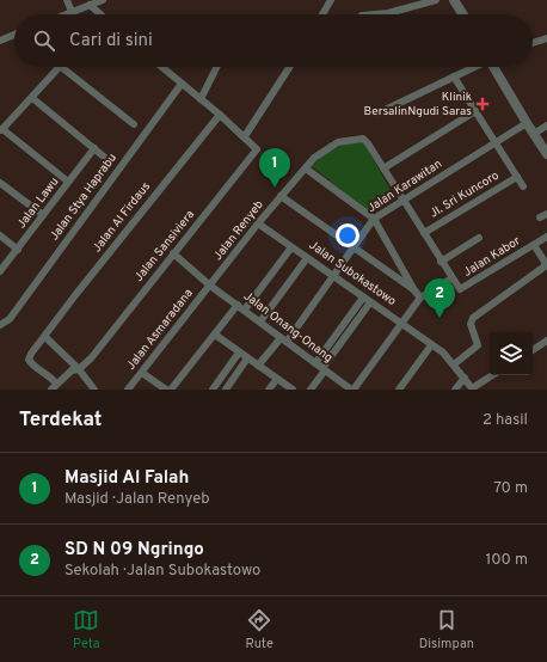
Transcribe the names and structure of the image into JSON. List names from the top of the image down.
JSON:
{
  "streets": {
    "street": [
      "Jalan Karawitan",
      "Jl. Sri Kuncoro",
      "Jalan Stya Haprabu",
      "Jalan Lawu",
      "Jalan Al Firdaus",
      "Jalan Renyeb",
      "Jalan Sansiviera",
      "Jalan Kabor",
      "Jalan Subokastowo",
      "Jalan Onang-Onang",
      "Jalan Asmaradana"
    ]
  },
  "crossings": [
    ["Jalan Karawitan", "Jalan Renyeb"],
    ["Jalan Karawitan", "Jalan Subokastowo"],
    ["Jalan Karawitan", "Jalan Onang-Onang"],
    ["Jl. Sri Kuncoro", "Jalan Renyeb"],
    ["Jalan Stya Haprabu", "Jalan Sansiviera"],
    ["Jalan Al Firdaus", "Jalan Sansiviera"],
    ["Jalan Renyeb", "Jalan Kabor"],
    ["Jalan Renyeb", "Jalan Subokastowo"],
    ["Jalan Renyeb", "Jalan Onang-Onang"],
    ["Jalan Renyeb", "Jalan Asmaradana"],
    ["Jalan Sansiviera", "Jalan Onang-Onang"],
    ["Jalan Onang-Onang", "Jalan Asmaradana"]
  ],
  "places": {
    "health": ["Klinik BersalinNgudi Saras"]
  },
  "page": {
    "search": "Cari di sini",
    "pins": ["1", "2"],
    "heading": ["Terdekat", "2 hasil"],
    "list": [
      {
        "mark": "1",
        "name": "Masjid Al Falah",
        "note": "Masjid · Jalan Renyeb",
        "value": "70 m"
      },
      {
        "mark": "2",
        "name": "SD N 09 Ngringo",
        "note": "Sekolah · Jalan Subokastowo",
        "value": "100 m"
      }
    ],
    "nav": ["Peta", "Rute", "Disimpan"]
  }
}
